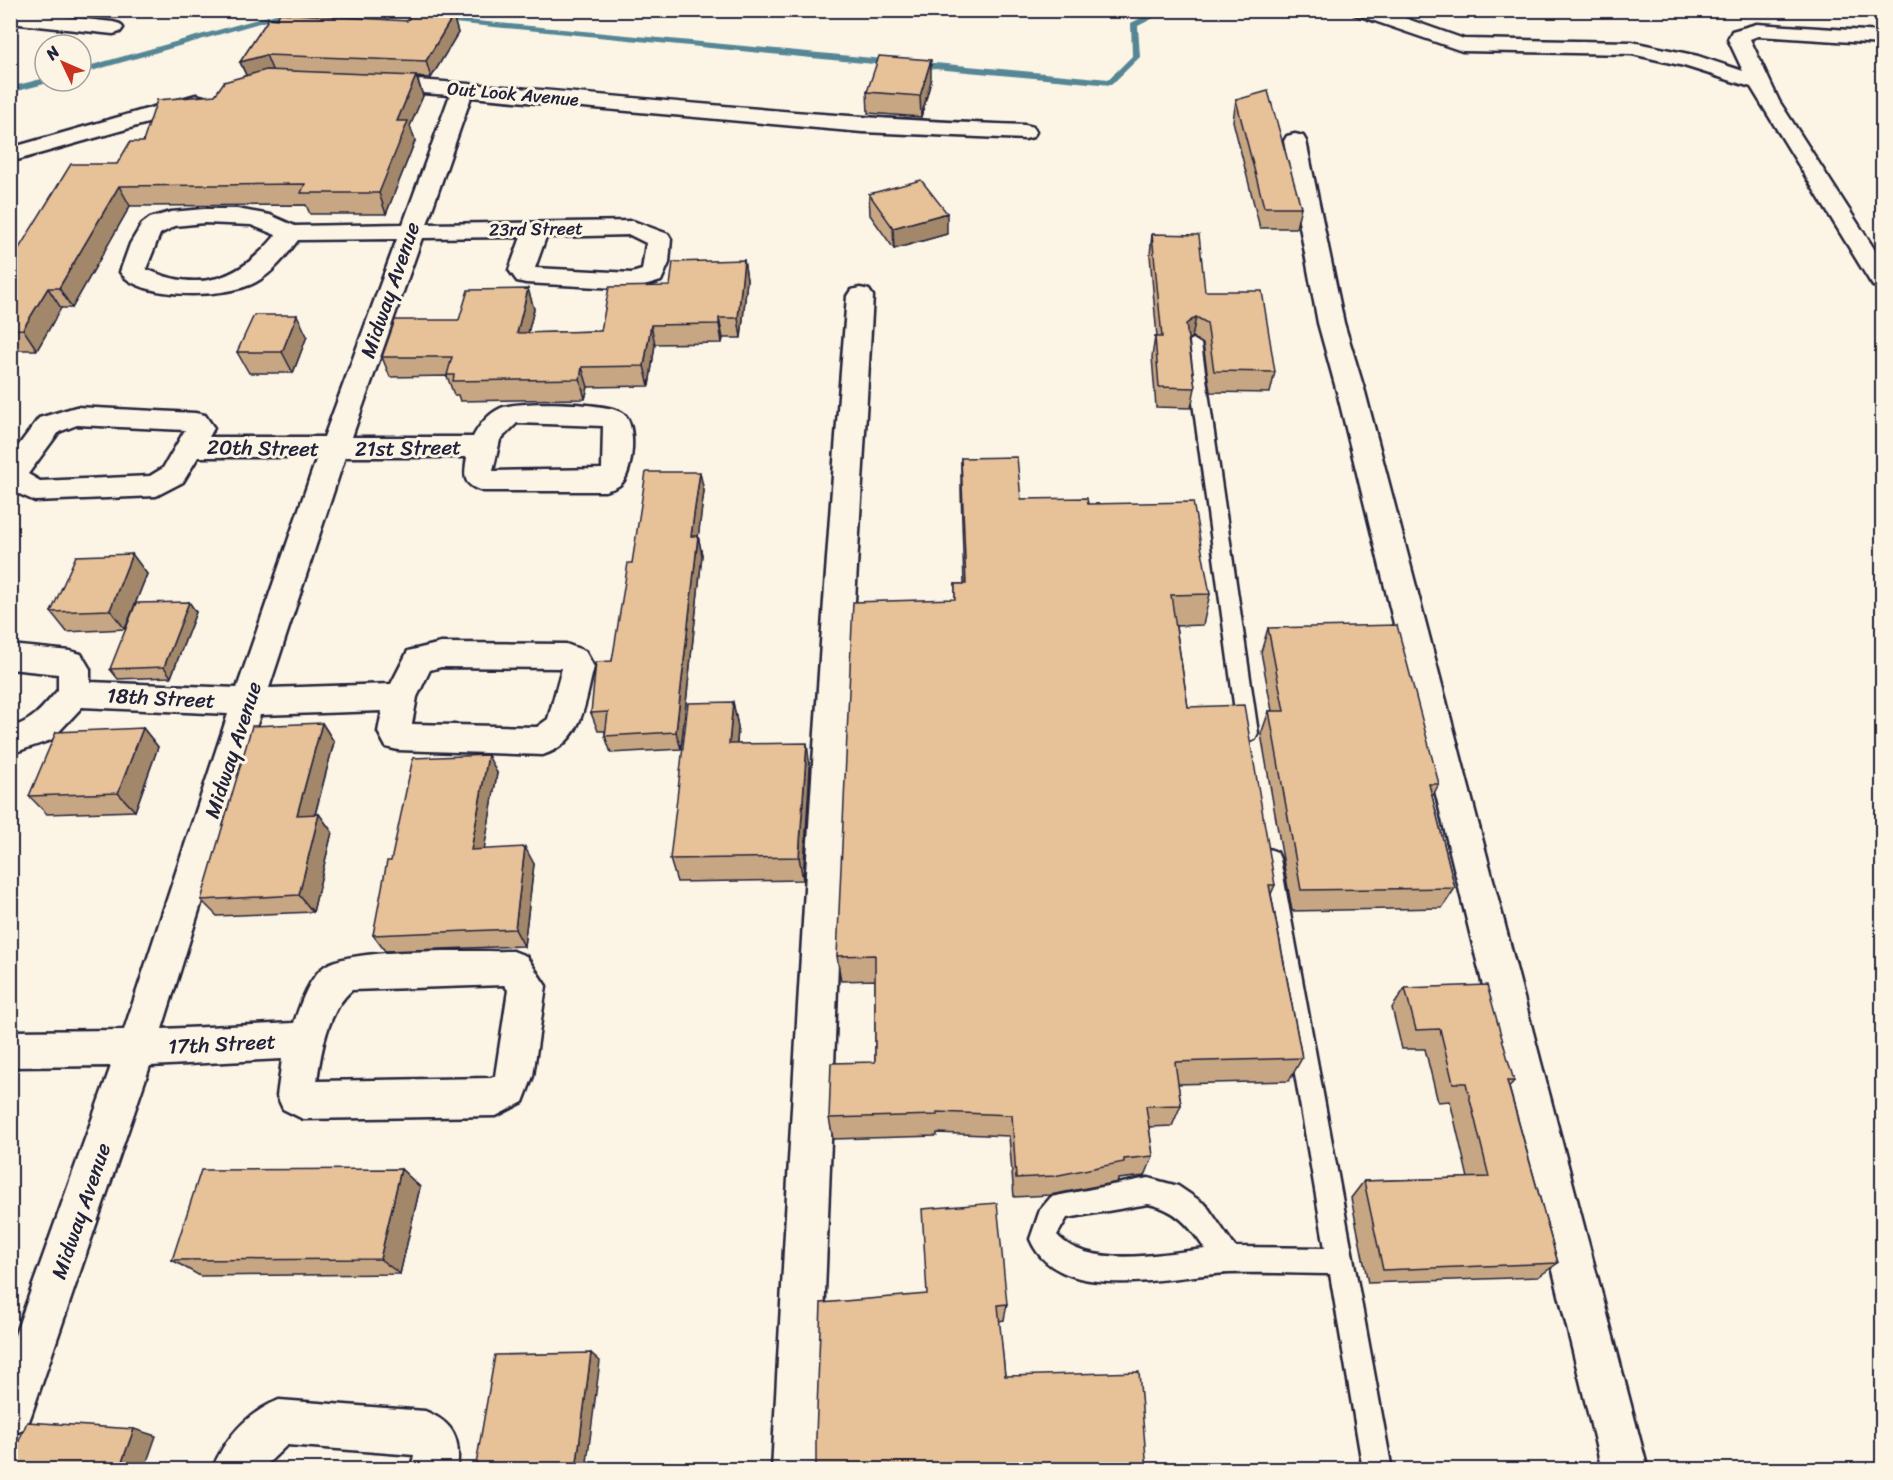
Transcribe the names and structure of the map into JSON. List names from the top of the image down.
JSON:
{
  "streets": {
    "street": [
      "Out Look Avenue",
      "23rd Street",
      "Midway Avenue",
      "20th Street",
      "21st Street",
      "18th Street",
      "17th Street"
    ]
  },
  "crossings": [
    ["Out Look Avenue", "Midway Avenue"],
    ["23rd Street", "Midway Avenue"],
    ["Midway Avenue", "20th Street"],
    ["Midway Avenue", "21st Street"],
    ["Midway Avenue", "18th Street"],
    ["Midway Avenue", "17th Street"],
    ["20th Street", "21st Street"]
  ],
  "north": "top left"
}
